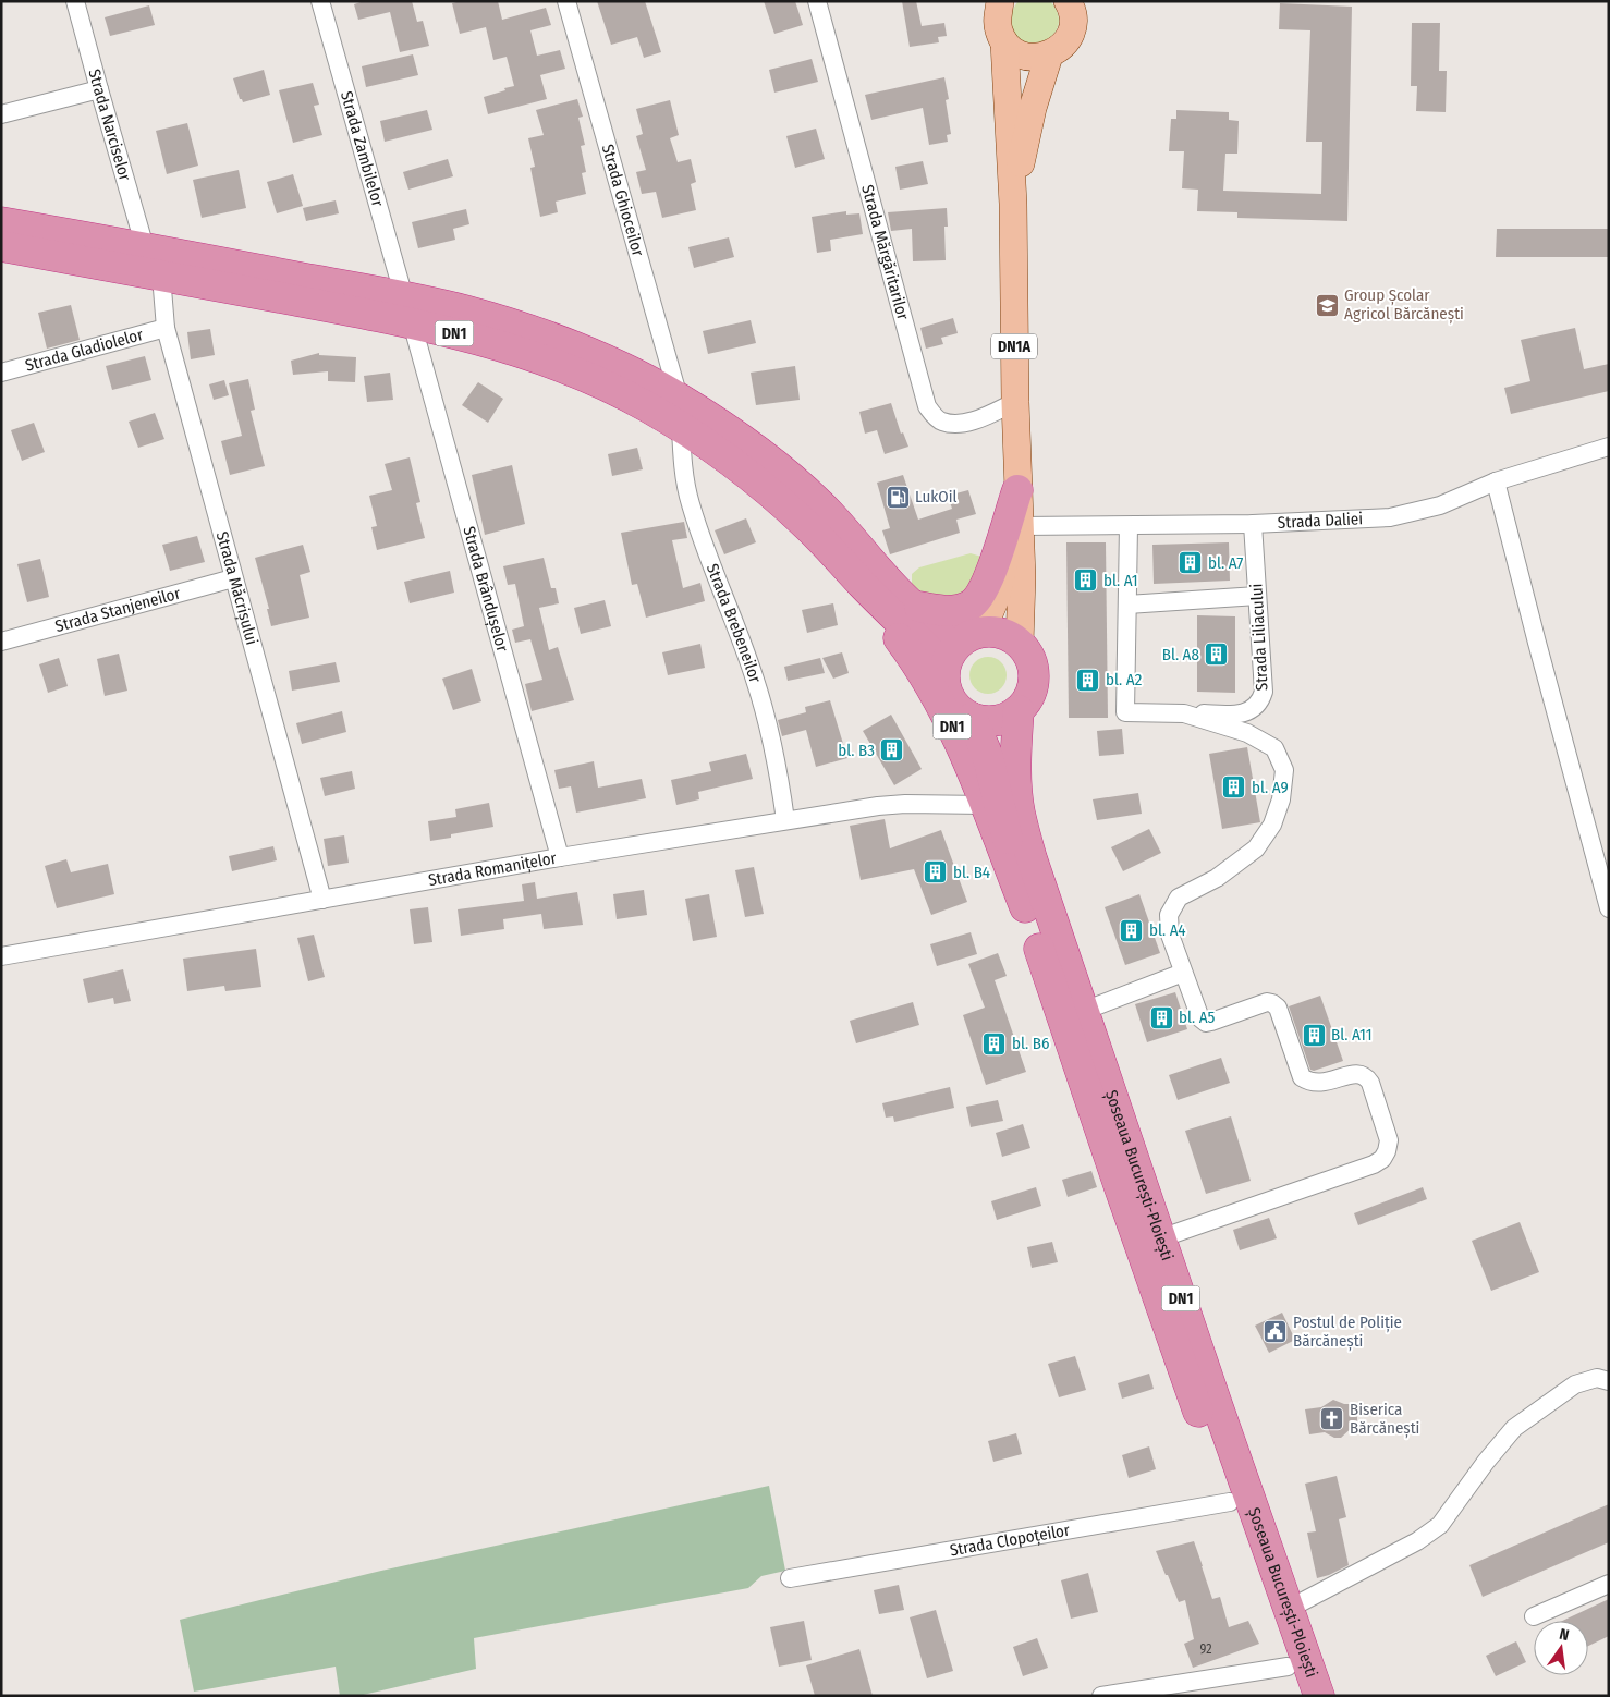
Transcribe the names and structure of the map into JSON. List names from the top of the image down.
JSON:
{
  "streets": {
    "highway": ["DN1", "DN1A", "Șoseaua București-Ploiești"],
    "street": [
      "Strada Narciselor",
      "Strada Zambilelor",
      "Strada Ghioceilor",
      "Strada Mărgăritarilor",
      "Strada Gladiolelor",
      "Strada Daliei",
      "Strada Măcrișului",
      "Strada Brândușelor",
      "Strada Stanjeneilor",
      "Strada Brebeneilor",
      "Strada Liliacului",
      "Strada Romanițelor",
      "Strada Clopoțeilor"
    ]
  },
  "crossings": [
    ["Strada Narciselor", "DN1"],
    ["Strada Zambilelor", "DN1"],
    ["Strada Zambilelor", "Strada Brândușelor"],
    ["Strada Ghioceilor", "DN1"],
    ["Strada Mărgăritarilor", "DN1A"],
    ["DN1", "DN1A"],
    ["DN1", "Strada Măcrișului"],
    ["DN1", "Strada Brândușelor"],
    ["DN1", "Strada Brebeneilor"],
    ["DN1", "Strada Romanițelor"],
    ["DN1", "Șoseaua București-Ploiești"],
    ["DN1A", "Strada Daliei"],
    ["DN1A", "Șoseaua București-Ploiești"],
    ["Strada Gladiolelor", "Strada Măcrișului"],
    ["Strada Daliei", "Strada Liliacului"],
    ["Strada Măcrișului", "Strada Stanjeneilor"],
    ["Strada Măcrișului", "Strada Romanițelor"],
    ["Strada Brândușelor", "Strada Romanițelor"],
    ["Strada Brebeneilor", "Strada Romanițelor"],
    ["Șoseaua București-Ploiești", "Strada Clopoțeilor"]
  ],
  "places": {
    "school or university": ["Group Școlar Agricol Bărcănești"],
    "fuel station": ["LukOil"],
    "building": [
      "bl. A7",
      "bl. A1",
      "Bl. A8",
      "bl. A2",
      "bl. B3",
      "bl. A9",
      "bl. B4",
      "bl. A4",
      "bl. A5",
      "Bl. A11",
      "bl. B6"
    ],
    "public building": ["Postul de Poliție Bărcănești"],
    "church": ["Biserica Bărcănești"]
  },
  "house_numbers": ["92"],
  "north": "top"
}
